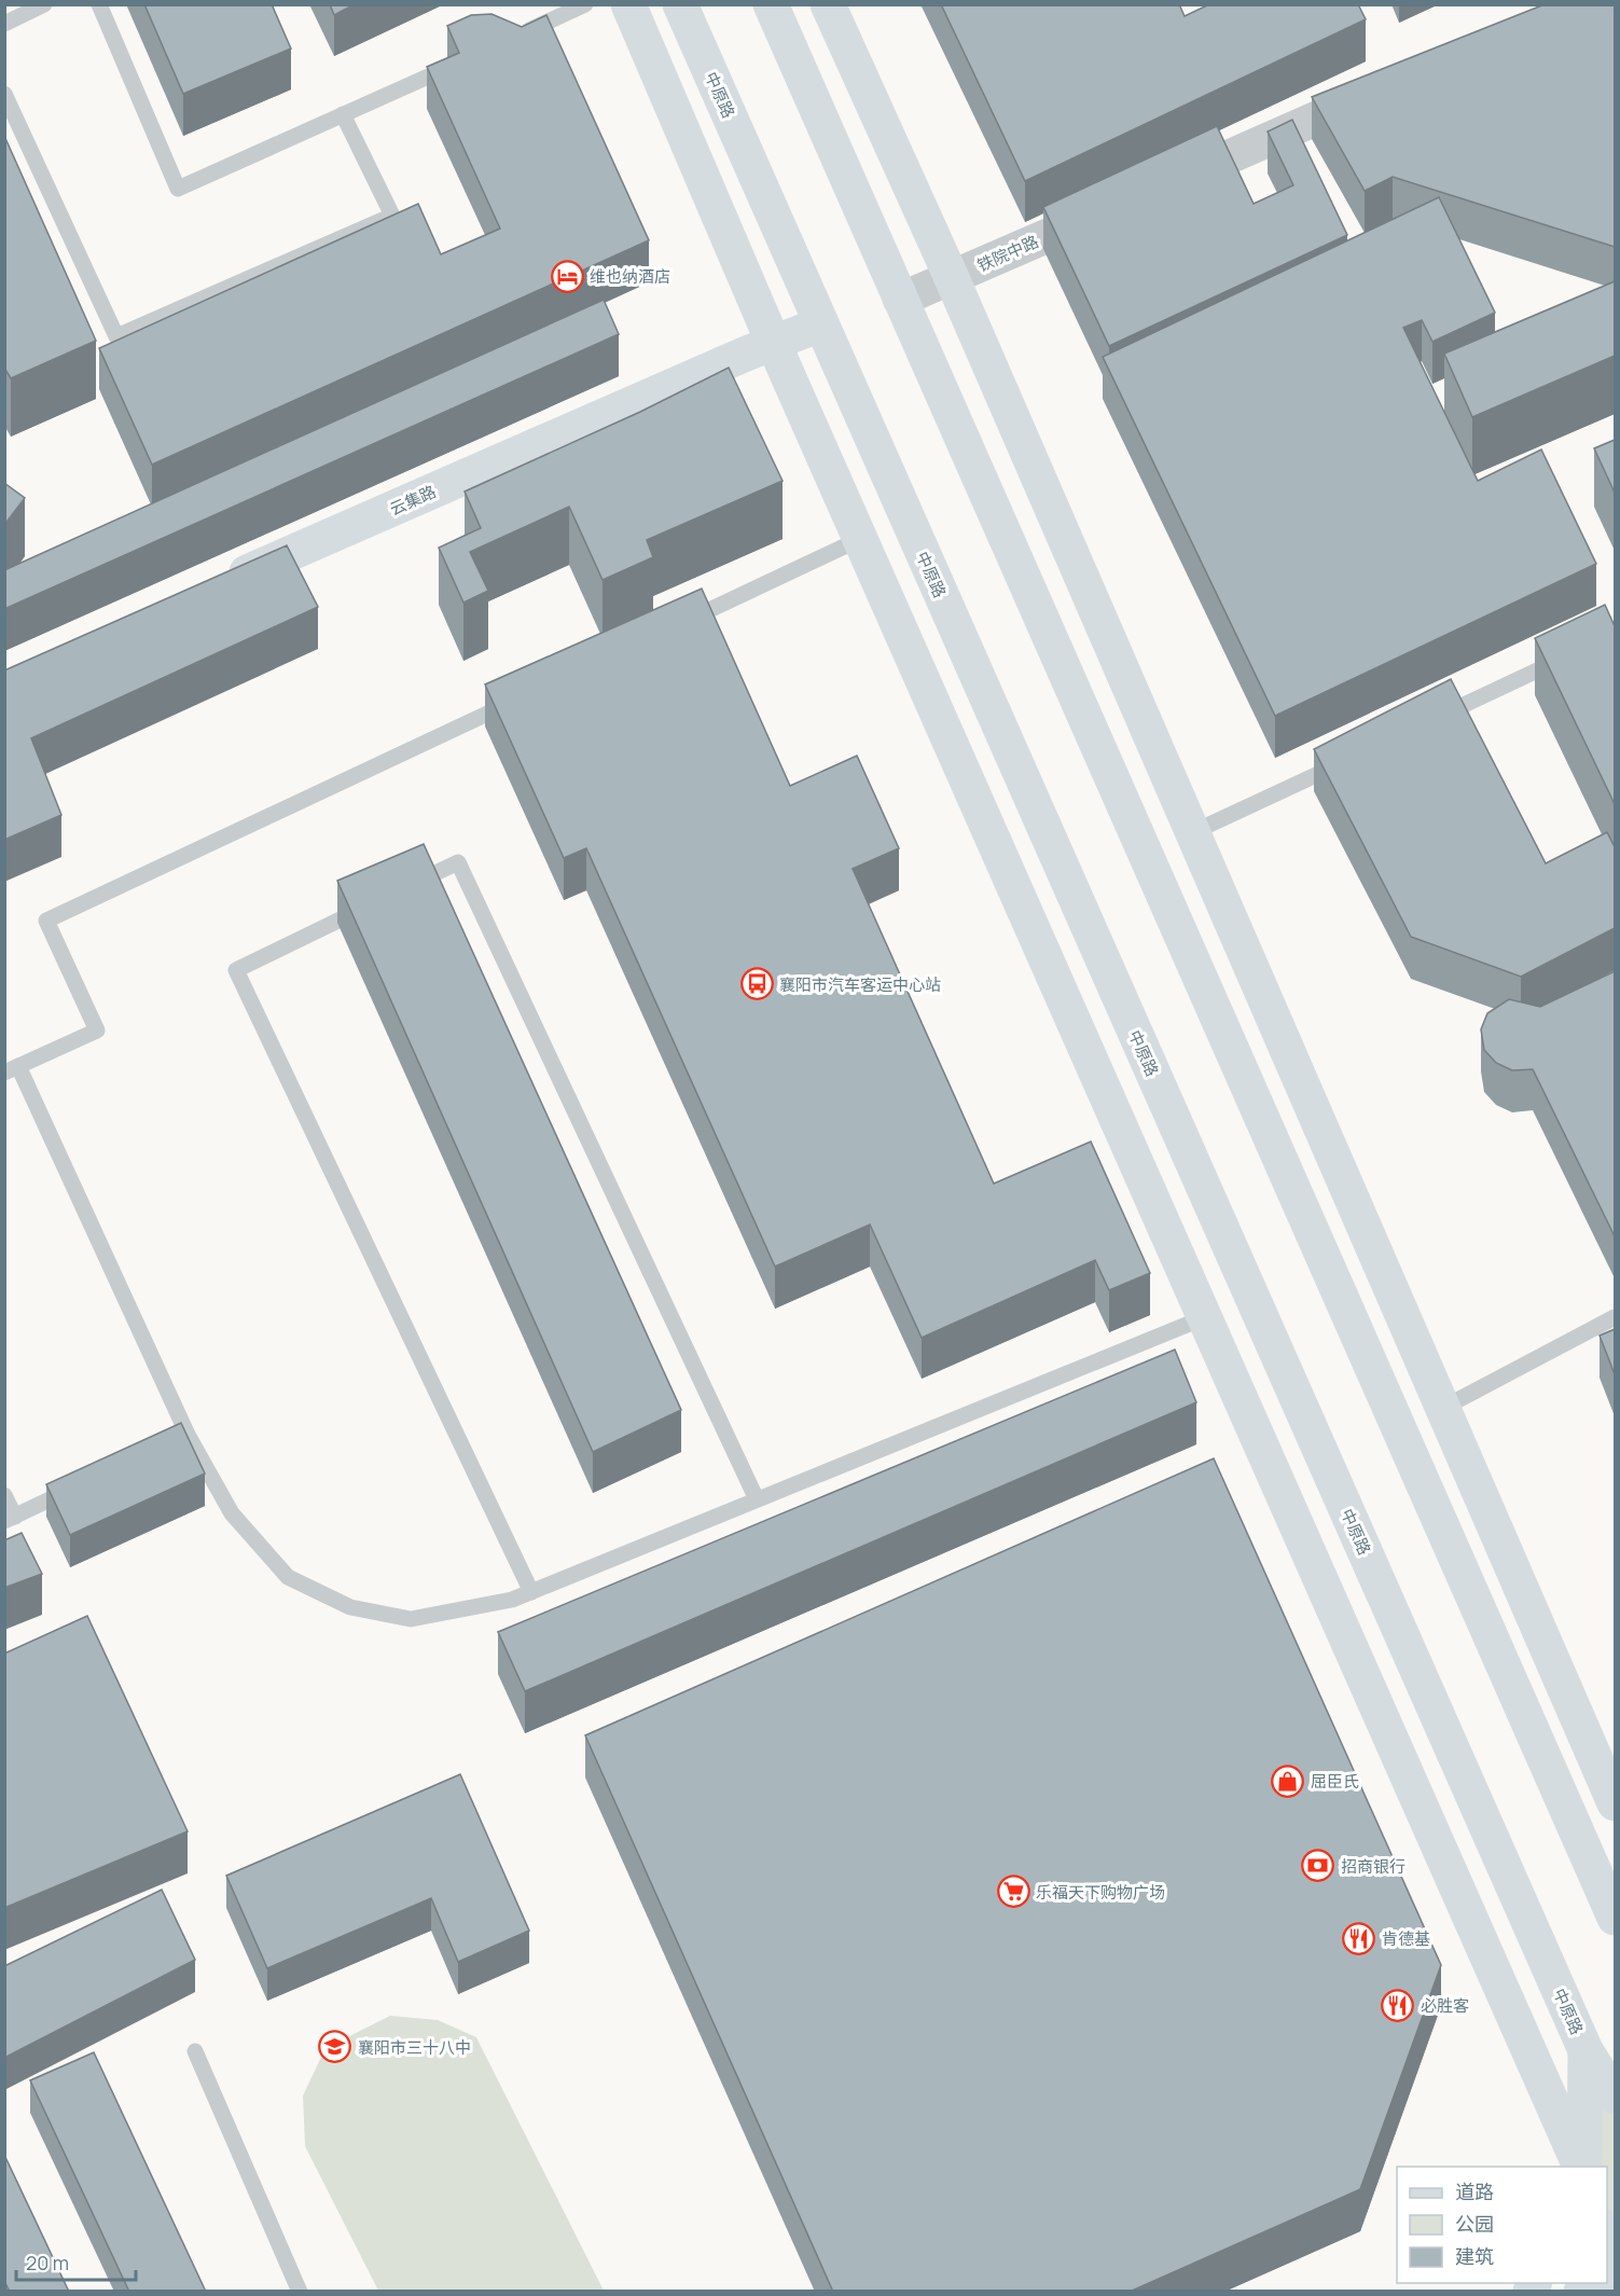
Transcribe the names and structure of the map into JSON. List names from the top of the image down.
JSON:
{
  "streets": {
    "street": ["中原路", "铁院中路", "云集路"]
  },
  "crossings": [
    ["中原路", "云集路"]
  ],
  "places": {
    "hotel": ["维也纳酒店"],
    "bus stop": ["襄阳市汽车客运中心站"],
    "shop": ["屈臣氏"],
    "bank": ["招商银行"],
    "supermarket": ["乐福天下购物广场"],
    "restaurant": ["肯德基", "必胜客"],
    "school or university": ["襄阳市三十八中"]
  },
  "legend": ["道路", "公园", "建筑"],
  "scale_bar": "20 m"
}
